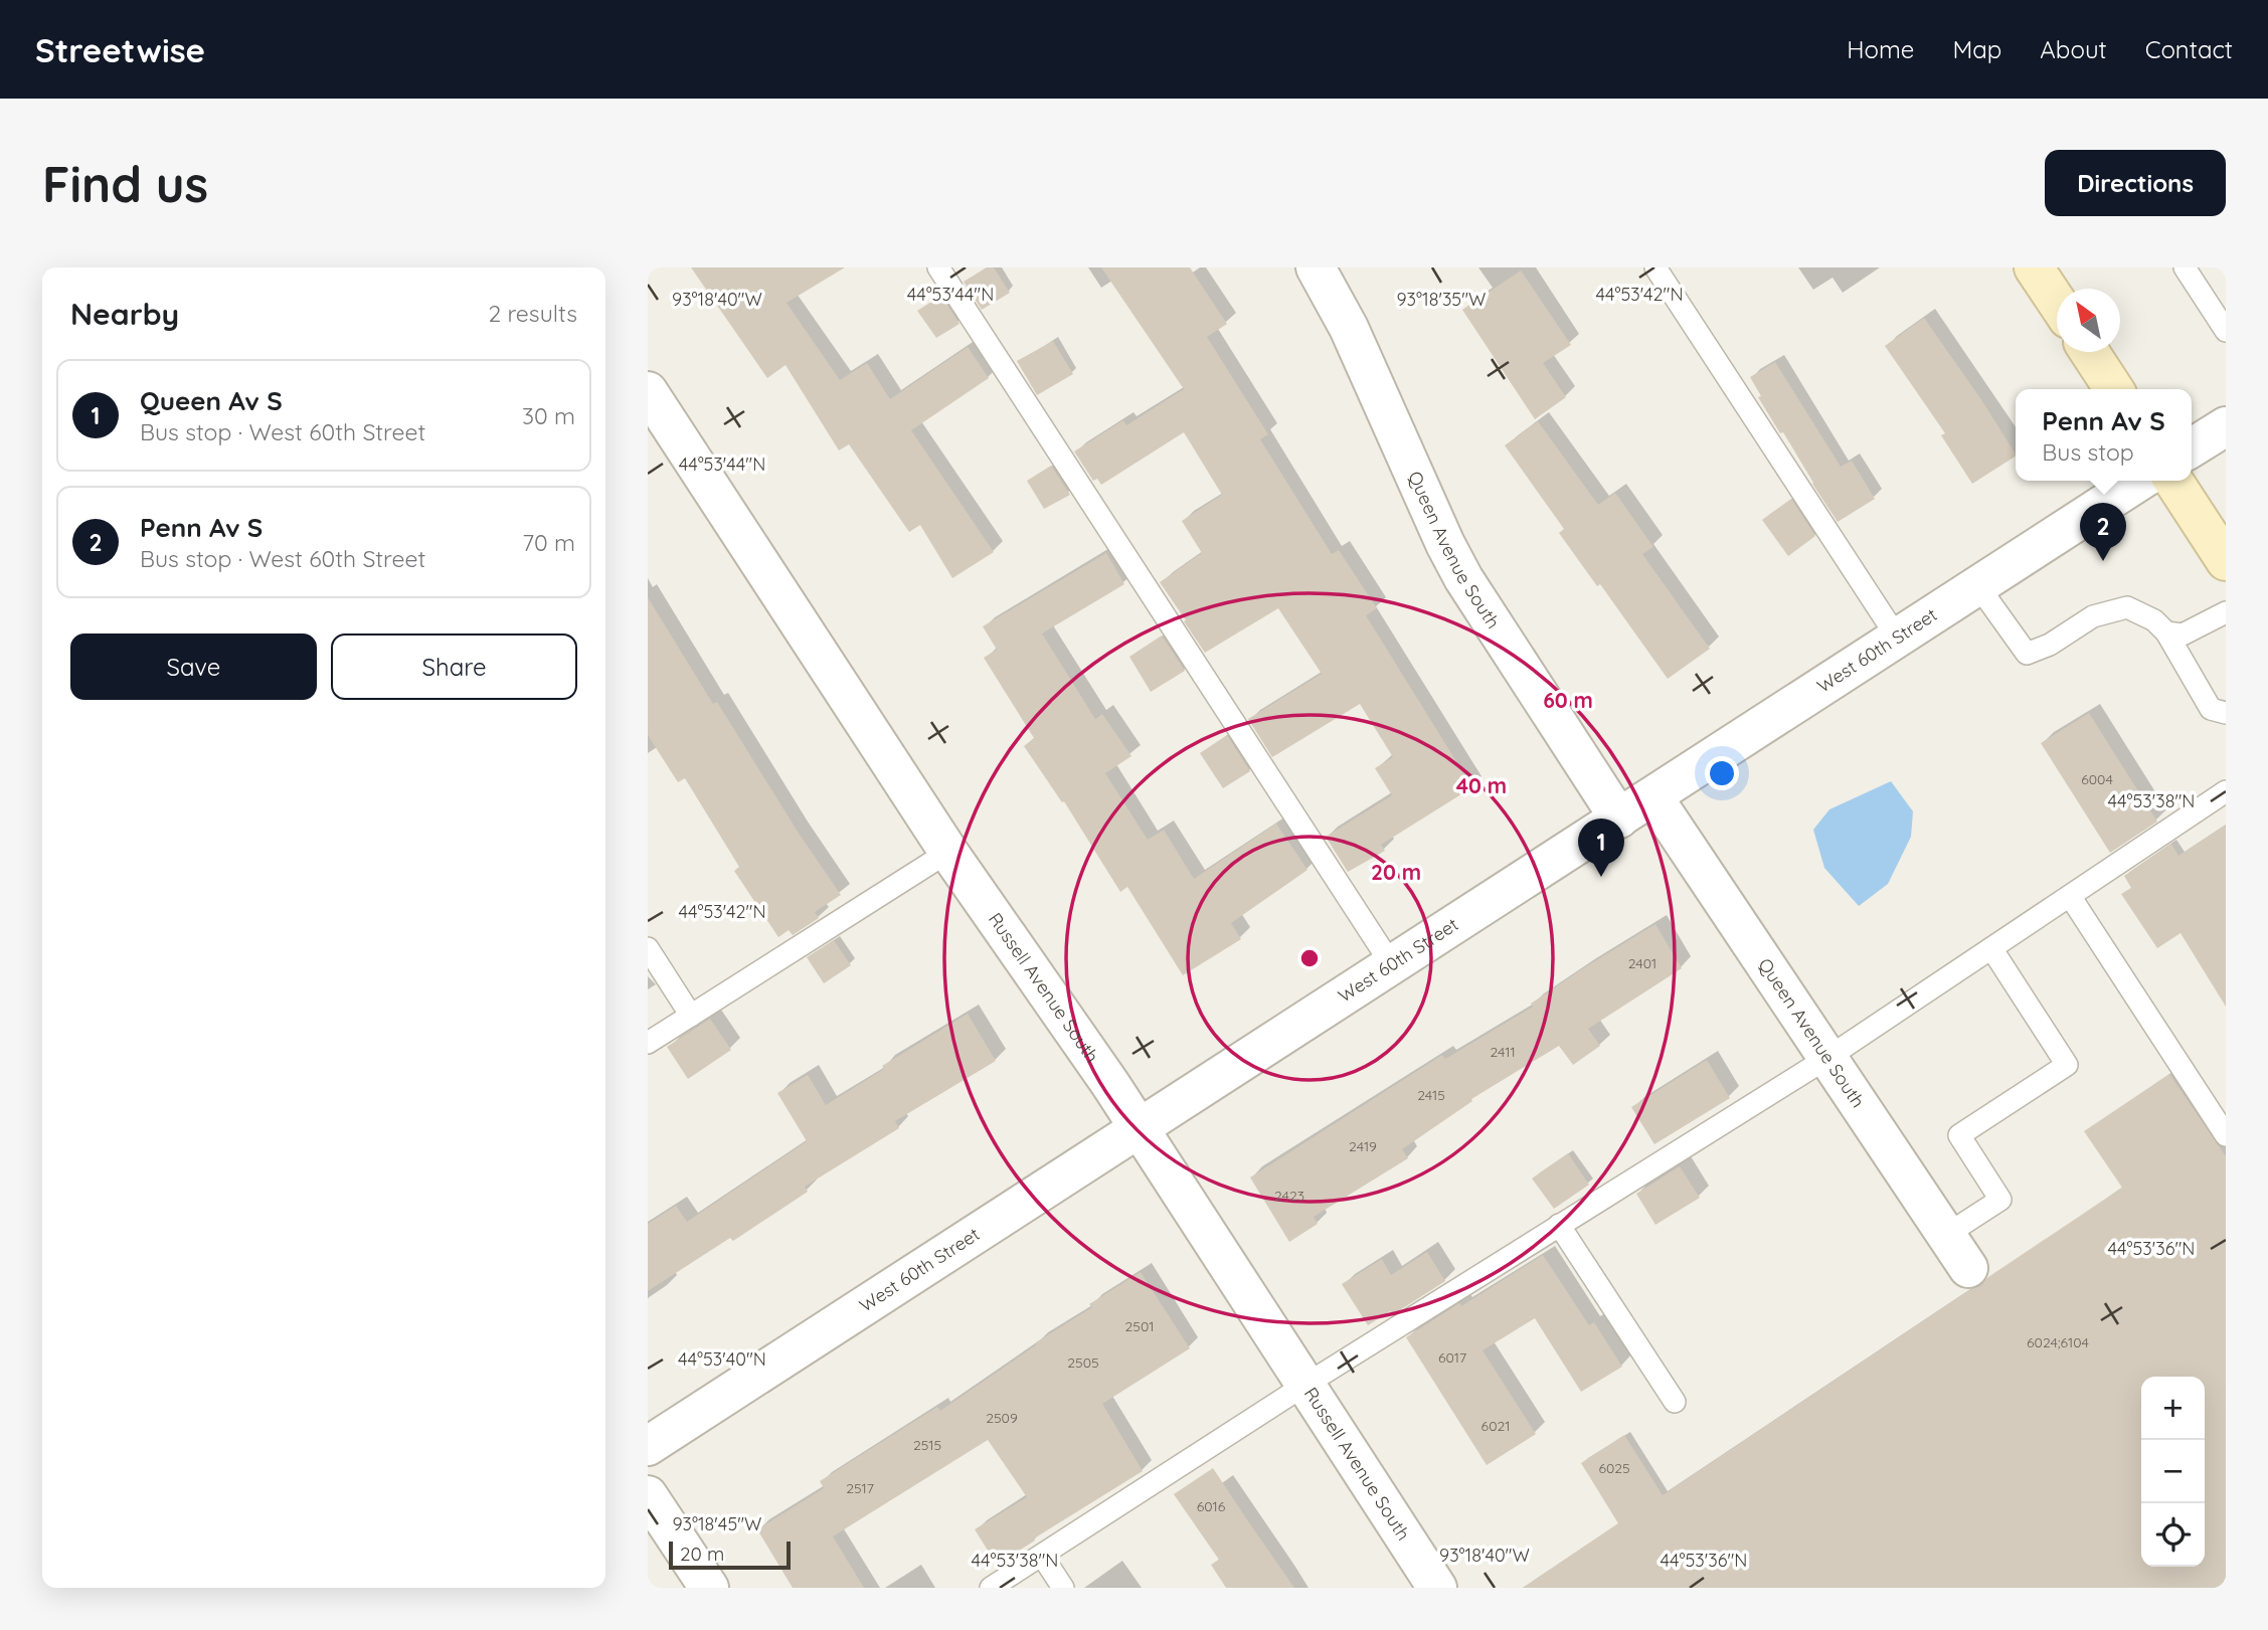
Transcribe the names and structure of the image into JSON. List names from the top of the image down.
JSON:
{
  "streets": {
    "street": ["Queen Avenue South", "West 60th Street", "Russell Avenue South"]
  },
  "crossings": [
    ["Queen Avenue South", "West 60th Street"],
    ["West 60th Street", "Russell Avenue South"]
  ],
  "house_numbers": [
    "6004",
    "2401",
    "2411",
    "2415",
    "2419",
    "2423",
    "2501",
    "6024;6104",
    "6017",
    "2505",
    "2509",
    "6021",
    "2515",
    "6025",
    "2517",
    "6016"
  ],
  "scale_bar": "20 m",
  "north": "top left",
  "page": {
    "header": "Streetwise",
    "nav": [
      "Home",
      "Map",
      "About",
      "Contact"
    ],
    "buttons": [
      "Directions",
      ["Save", "Share"]
    ],
    "title": "Find us",
    "heading": ["Nearby", "2 results"],
    "list": [
      {
        "mark": "1",
        "name": "Queen Av S",
        "note": "Bus stop · West 60th Street",
        "value": "30 m"
      },
      {
        "mark": "2",
        "name": "Penn Av S",
        "note": "Bus stop · West 60th Street",
        "value": "70 m"
      }
    ],
    "popup": ["Penn Av S", "Bus stop"],
    "pins": ["2", "1"],
    "map_buttons": ["+", "−"],
    "scale": "20 m"
  },
  "coordinates": [
    "44°53'44\"N",
    "44°53'42\"N",
    "93°18'40\"W",
    "93°18'35\"W",
    "44°53'38\"N",
    "44°53'36\"N",
    "44°53'40\"N",
    "93°18'45\"W"
  ],
  "rings": ["60 m", "40 m", "20 m"]
}
